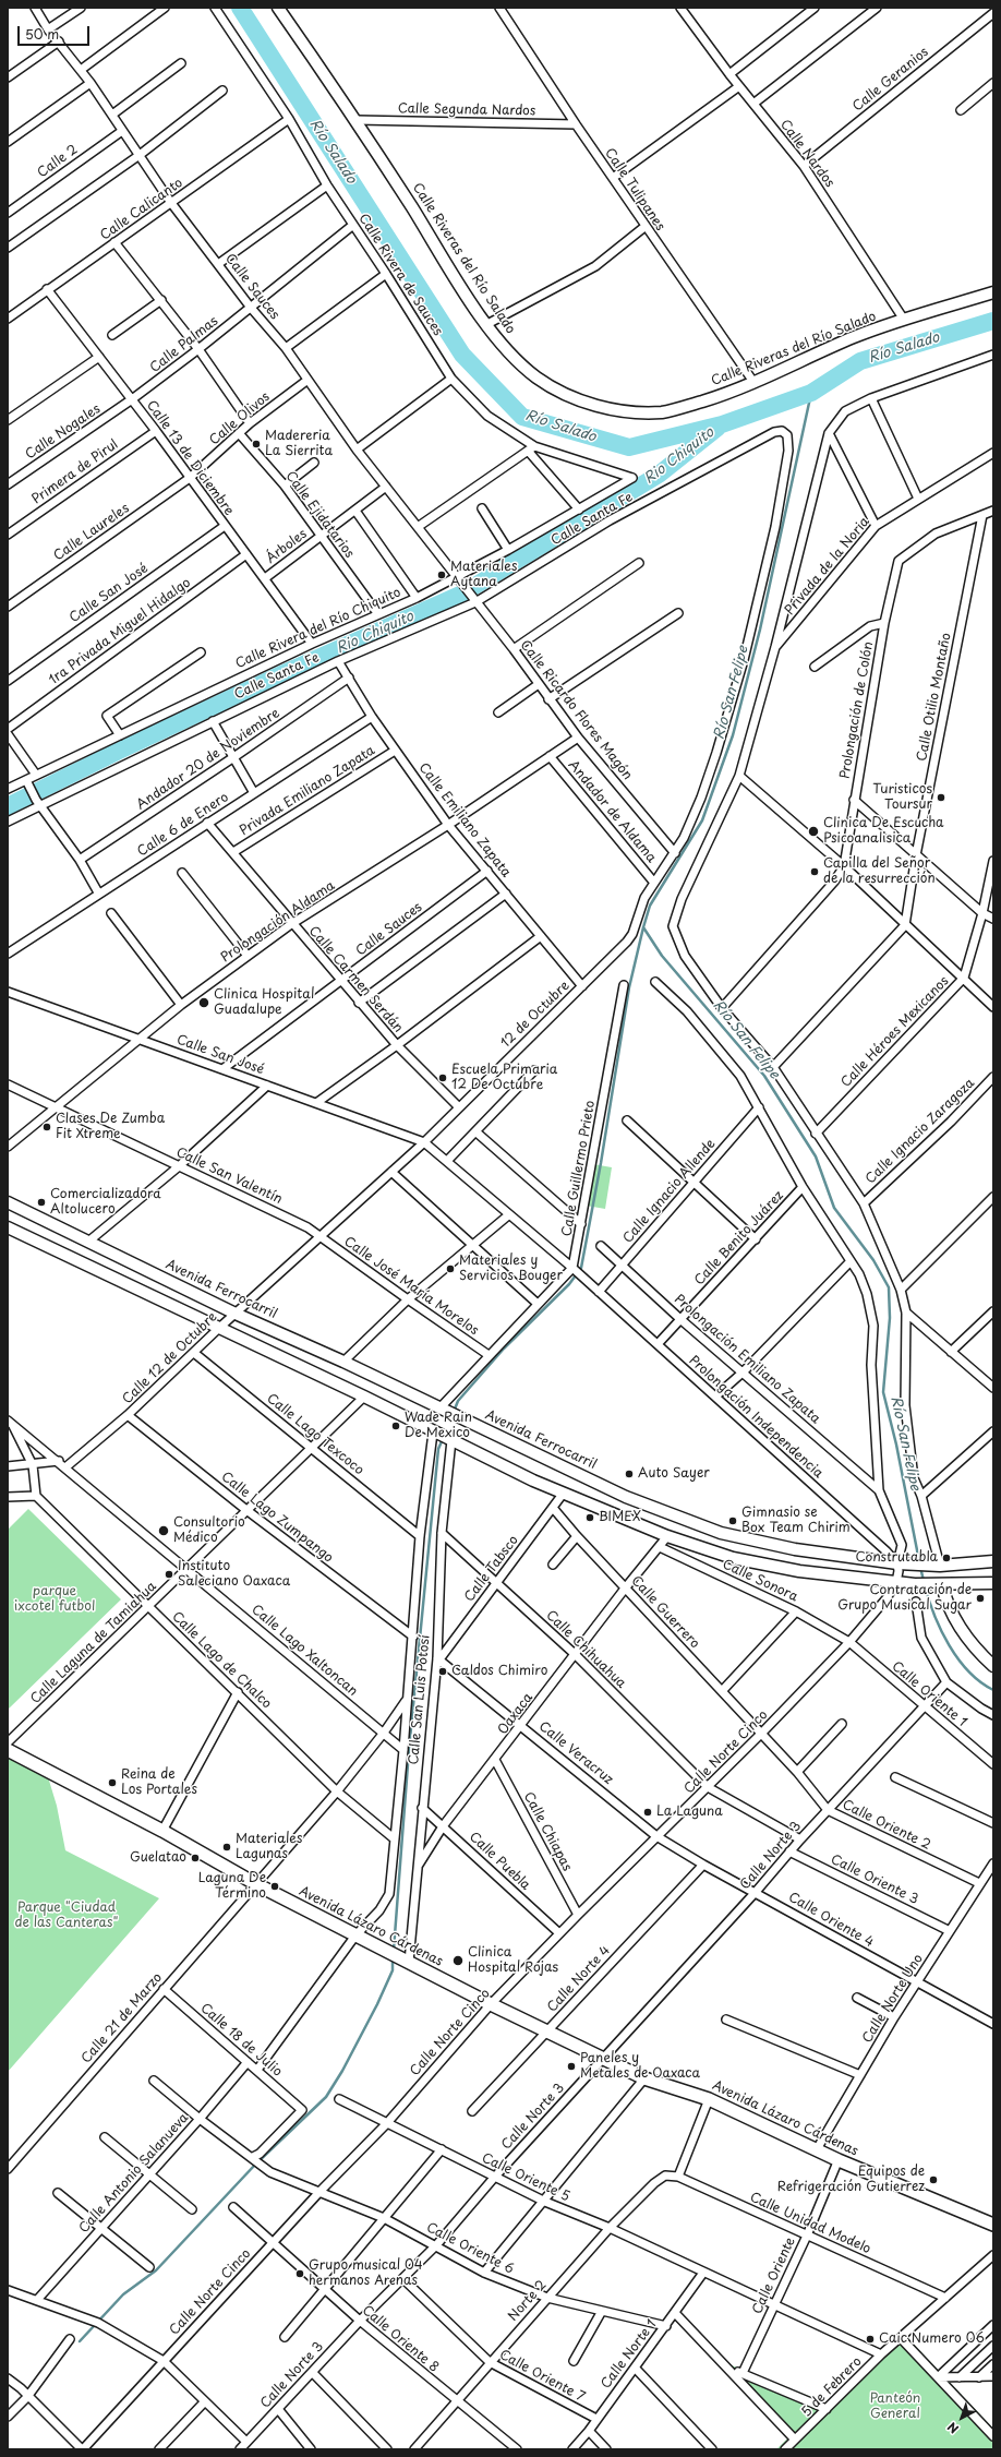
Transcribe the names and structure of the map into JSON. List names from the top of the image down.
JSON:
{
  "streets": {
    "main road": ["Calle Riveras del Río Salado", "Avenida Ferrocarril", "Avenida Lázaro Cárdenas"],
    "street": [
      "Calle Geranios",
      "Calle Segunda Nardos",
      "Calle Nardos",
      "Calle 2",
      "Calle Tulipanes",
      "Calle Calicanto",
      "Calle Rivera de Sauces",
      "Calle Sauces",
      "Calle Palmas",
      "Calle Olivos",
      "Calle Nogales",
      "Calle 13 de Diciembre",
      "Primera de Pirul",
      "Calle Ejidatarios",
      "Calle Santa Fe",
      "Calle Laureles",
      "Árboles",
      "Privada de la Noria",
      "Calle San José",
      "Calle Rivera del Río Chiquito",
      "1ra Privada Miguel Hidalgo",
      "Calle Otilio Montaño",
      "Calle Ricardo Flores Magón",
      "Prolongación de Colón",
      "Andador 20 de Noviembre",
      "Privada Emiliano Zapata",
      "Andador de Aldama",
      "Calle Emiliano Zapata",
      "Calle 6 de Enero",
      "Prolongación Aldama",
      "Calle Carmen Serdán",
      "12 de Octubre",
      "Calle Héroes Mexicanos",
      "Calle Ignacio Zaragoza",
      "Calle Guillermo Prieto",
      "Calle San Valentín",
      "Calle Ignacio Allende",
      "Calle Benito Juárez",
      "Calle José María Morelos",
      "Calle 12 de Octubre",
      "Prolongación Emiliano Zapata",
      "Prolongación Independencia",
      "Calle Lago Texcoco",
      "Calle Lago Zumpango",
      "Calle Tabsco",
      "Calle Sonora",
      "Calle Guerrero",
      "Calle Laguna de Tamiahua",
      "Calle Chihuahua",
      "Calle Lago Xaltoncan",
      "Calle Lago de Chalco",
      "Calle Oriente 1",
      "Calle San Luis Potosí",
      "Oaxaca",
      "Calle Norte Cinco",
      "Calle Veracruz",
      "Calle Oriente 2",
      "Calle Chiapas",
      "Calle Norte 3",
      "Calle Puebla",
      "Calle Oriente 3",
      "Calle Oriente 4",
      "Calle Norte 4",
      "Calle Norte Uno",
      "Calle 21 de Marzo",
      "Calle 18 de Julio",
      "Calle Antonio Salanueva",
      "Calle Oriente 5",
      "Calle Unidad Modelo",
      "Calle Oriente 6",
      "Calle Oriente",
      "Norte 2",
      "Calle Oriente 8",
      "Calle Norte 1",
      "Calle Oriente 7",
      "5 de Febrero"
    ]
  },
  "crossings": [
    ["Calle Geranios", "Calle Nardos"],
    ["Calle Segunda Nardos", "Calle Tulipanes"],
    ["Calle Segunda Nardos", "Calle Riveras del Río Salado"],
    ["Calle Nardos", "Calle Riveras del Río Salado"],
    ["Calle 2", "Calle Sauces"],
    ["Calle Tulipanes", "Calle Riveras del Río Salado"],
    ["Calle Calicanto", "Calle Rivera de Sauces"],
    ["Calle Calicanto", "Calle Sauces"],
    ["Calle Calicanto", "Calle 13 de Diciembre"],
    ["Calle Rivera de Sauces", "Calle Palmas"],
    ["Calle Rivera de Sauces", "Calle Rivera del Río Chiquito"],
    ["Calle Sauces", "Calle Palmas"],
    ["Calle Sauces", "Calle Olivos"],
    ["Calle Sauces", "Árboles"],
    ["Calle Sauces", "Calle San José"],
    ["Calle Sauces", "Calle Rivera del Río Chiquito"],
    ["Calle Sauces", "Calle Ricardo Flores Magón"],
    ["Calle Sauces", "Calle Emiliano Zapata"],
    ["Calle Sauces", "Calle Carmen Serdán"],
    ["Calle Palmas", "Calle Nogales"],
    ["Calle Palmas", "Calle 13 de Diciembre"],
    ["Calle Olivos", "Calle 13 de Diciembre"],
    ["Calle Olivos", "Calle Ejidatarios"],
    ["Calle Olivos", "Calle Laureles"],
    ["Calle Nogales", "Calle 13 de Diciembre"],
    ["Calle 13 de Diciembre", "Primera de Pirul"],
    ["Calle 13 de Diciembre", "Calle Laureles"],
    ["Calle 13 de Diciembre", "Árboles"],
    ["Calle 13 de Diciembre", "Calle San José"],
    ["Calle 13 de Diciembre", "Calle Rivera del Río Chiquito"],
    ["Calle 13 de Diciembre", "1ra Privada Miguel Hidalgo"],
    ["Calle Ejidatarios", "Árboles"],
    ["Calle Ejidatarios", "Calle Rivera del Río Chiquito"],
    ["Calle Santa Fe", "Calle Ricardo Flores Magón"],
    ["Calle Santa Fe", "Calle Emiliano Zapata"],
    ["Calle San José", "Prolongación Aldama"],
    ["Calle San José", "12 de Octubre"],
    ["Calle San José", "Calle 12 de Octubre"],
    ["Calle Otilio Montaño", "Prolongación de Colón"],
    ["Calle Ricardo Flores Magón", "Prolongación Aldama"],
    ["Andador 20 de Noviembre", "Calle Emiliano Zapata"],
    ["Privada Emiliano Zapata", "Calle Emiliano Zapata"],
    ["Privada Emiliano Zapata", "Calle Carmen Serdán"],
    ["Andador de Aldama", "Prolongación Aldama"],
    ["Andador de Aldama", "12 de Octubre"],
    ["Calle Emiliano Zapata", "Calle 6 de Enero"],
    ["Calle Emiliano Zapata", "Prolongación Aldama"],
    ["Calle Emiliano Zapata", "12 de Octubre"],
    ["Calle 6 de Enero", "Calle Carmen Serdán"],
    ["Prolongación Aldama", "Calle Carmen Serdán"],
    ["Prolongación Aldama", "Calle San Valentín"],
    ["Calle Carmen Serdán", "12 de Octubre"],
    ["12 de Octubre", "Calle 12 de Octubre"],
    ["Calle Guillermo Prieto", "Prolongación Independencia"],
    ["Calle San Valentín", "Calle José María Morelos"],
    ["Calle San Valentín", "Calle 12 de Octubre"],
    ["Calle Ignacio Allende", "Prolongación Emiliano Zapata"],
    ["Calle Ignacio Allende", "Prolongación Independencia"],
    ["Calle Benito Juárez", "Prolongación Emiliano Zapata"],
    ["Calle Benito Juárez", "Prolongación Independencia"],
    ["Calle José María Morelos", "Calle 12 de Octubre"],
    ["Avenida Ferrocarril", "Calle 12 de Octubre"],
    ["Avenida Ferrocarril", "Prolongación Independencia"],
    ["Calle 12 de Octubre", "Calle Lago Texcoco"],
    ["Calle 12 de Octubre", "Calle Lago Zumpango"],
    ["Calle 12 de Octubre", "Calle Lago Xaltoncan"],
    ["Calle Lago Texcoco", "Calle Laguna de Tamiahua"],
    ["Calle Lago Texcoco", "Calle San Luis Potosí"],
    ["Calle Lago Zumpango", "Calle Laguna de Tamiahua"],
    ["Calle Lago Zumpango", "Calle San Luis Potosí"],
    ["Calle Tabsco", "Calle Guerrero"],
    ["Calle Tabsco", "Calle Chihuahua"],
    ["Calle Tabsco", "Calle San Luis Potosí"],
    ["Calle Tabsco", "Calle Veracruz"],
    ["Calle Sonora", "Calle Oriente 1"],
    ["Calle Sonora", "Oaxaca"],
    ["Calle Sonora", "Calle Norte Cinco"],
    ["Calle Guerrero", "Oaxaca"],
    ["Calle Guerrero", "Calle Norte Cinco"],
    ["Calle Guerrero", "Calle Oriente 2"],
    ["Calle Laguna de Tamiahua", "Calle Lago Xaltoncan"],
    ["Calle Laguna de Tamiahua", "Calle Lago de Chalco"],
    ["Calle Chihuahua", "Calle San Luis Potosí"],
    ["Calle Chihuahua", "Oaxaca"],
    ["Calle Chihuahua", "Calle Norte Cinco"],
    ["Calle Chihuahua", "Calle Norte 3"],
    ["Calle Lago Xaltoncan", "Calle San Luis Potosí"],
    ["Calle Lago Xaltoncan", "Calle 21 de Marzo"],
    ["Calle Lago de Chalco", "Calle San Luis Potosí"],
    ["Calle Lago de Chalco", "Calle 21 de Marzo"],
    ["Calle Oriente 1", "Calle Norte Cinco"],
    ["Calle Oriente 1", "Calle Norte 3"],
    ["Calle San Luis Potosí", "Oaxaca"],
    ["Calle San Luis Potosí", "Calle Veracruz"],
    ["Calle San Luis Potosí", "Calle Puebla"],
    ["Calle San Luis Potosí", "Avenida Lázaro Cárdenas"],
    ["Calle San Luis Potosí", "Calle 21 de Marzo"],
    ["Oaxaca", "Calle Veracruz"],
    ["Oaxaca", "Calle Chiapas"],
    ["Oaxaca", "Calle Puebla"],
    ["Calle Norte Cinco", "Calle Veracruz"],
    ["Calle Norte Cinco", "Calle Oriente 2"],
    ["Calle Norte Cinco", "Calle Chiapas"],
    ["Calle Norte Cinco", "Calle Puebla"],
    ["Calle Norte Cinco", "Calle Oriente 4"],
    ["Calle Norte Cinco", "Avenida Lázaro Cárdenas"],
    ["Calle Norte Cinco", "Calle Oriente 5"],
    ["Calle Norte Cinco", "Calle Oriente 6"],
    ["Calle Norte Cinco", "Calle Oriente 8"],
    ["Calle Veracruz", "Calle Oriente 4"],
    ["Calle Oriente 2", "Calle Norte 3"],
    ["Calle Oriente 2", "Calle Norte Uno"],
    ["Calle Norte 3", "Calle Oriente 3"],
    ["Calle Norte 3", "Calle Oriente 4"],
    ["Calle Norte 3", "Avenida Lázaro Cárdenas"],
    ["Calle Norte 3", "Calle Oriente 5"],
    ["Calle Norte 3", "Calle Oriente 6"],
    ["Calle Norte 3", "Calle Oriente 8"],
    ["Calle Norte 3", "Calle Oriente 7"],
    ["Calle Oriente 3", "Calle Norte Uno"],
    ["Calle Oriente 4", "Calle Norte 4"],
    ["Calle Oriente 4", "Calle Norte Uno"],
    ["Avenida Lázaro Cárdenas", "Calle Norte 4"],
    ["Avenida Lázaro Cárdenas", "Calle Norte Uno"],
    ["Avenida Lázaro Cárdenas", "Calle 21 de Marzo"],
    ["Calle 21 de Marzo", "Calle 18 de Julio"],
    ["Calle 18 de Julio", "Calle Antonio Salanueva"],
    ["Calle 18 de Julio", "Calle Oriente 6"],
    ["Calle Antonio Salanueva", "Calle Oriente 6"],
    ["Calle Oriente 5", "Calle Oriente"],
    ["Calle Oriente 5", "Norte 2"],
    ["Calle Oriente 5", "Calle Norte 1"],
    ["Calle Oriente 5", "5 de Febrero"],
    ["Calle Unidad Modelo", "Calle Oriente"],
    ["Calle Unidad Modelo", "Norte 2"],
    ["Calle Unidad Modelo", "5 de Febrero"],
    ["Calle Oriente 6", "Norte 2"],
    ["Calle Oriente 6", "Calle Norte 1"],
    ["Norte 2", "Calle Oriente 8"],
    ["Norte 2", "Calle Oriente 7"],
    ["Calle Norte 1", "Calle Oriente 7"]
  ],
  "water": ["Río Salado", "Rio Chiquito", "Río San Felipe"],
  "parks": ["parque ixcotel futbol", "Parque \"Ciudad de las Canteras\"", "Panteón General"],
  "places": [
    "Madereria La Sierrita",
    "Materiales Aytana",
    "Turisticos Toursur",
    "Clinica De Escucha Psicoanalisica",
    "Capilla del Señor de la resurrección",
    "Clinica Hospital Guadalupe",
    "Escuela Primaria 12 De Octubre",
    "Clases De Zumba Fit Xtreme",
    "Comercializadora Altolucero",
    "Materiales y Servicios Bouger",
    "Wade Rain De Mexico",
    "Auto Sayer",
    "BIMEX",
    "Gimnasio se Box Team Chirim",
    "Consultorio Médico",
    "Construtabla",
    "Instituto Saleciano Oaxaca",
    "Contratación de Grupo Musical Sugar",
    "Caldos Chimiro",
    "Reina de Los Portales",
    "La Laguna",
    "Materiales Lagunas",
    "Guelatao",
    "Laguna De Término",
    "Clinica Hospital Rojas",
    "Paneles y Metales de Oaxaca",
    "Equipos de Refrigeración Gutierrez",
    "Grupo musical 04 hermanos Arenas",
    "Caic Numero 06"
  ],
  "scale_bar": "50 m",
  "north": "bottom left"
}
